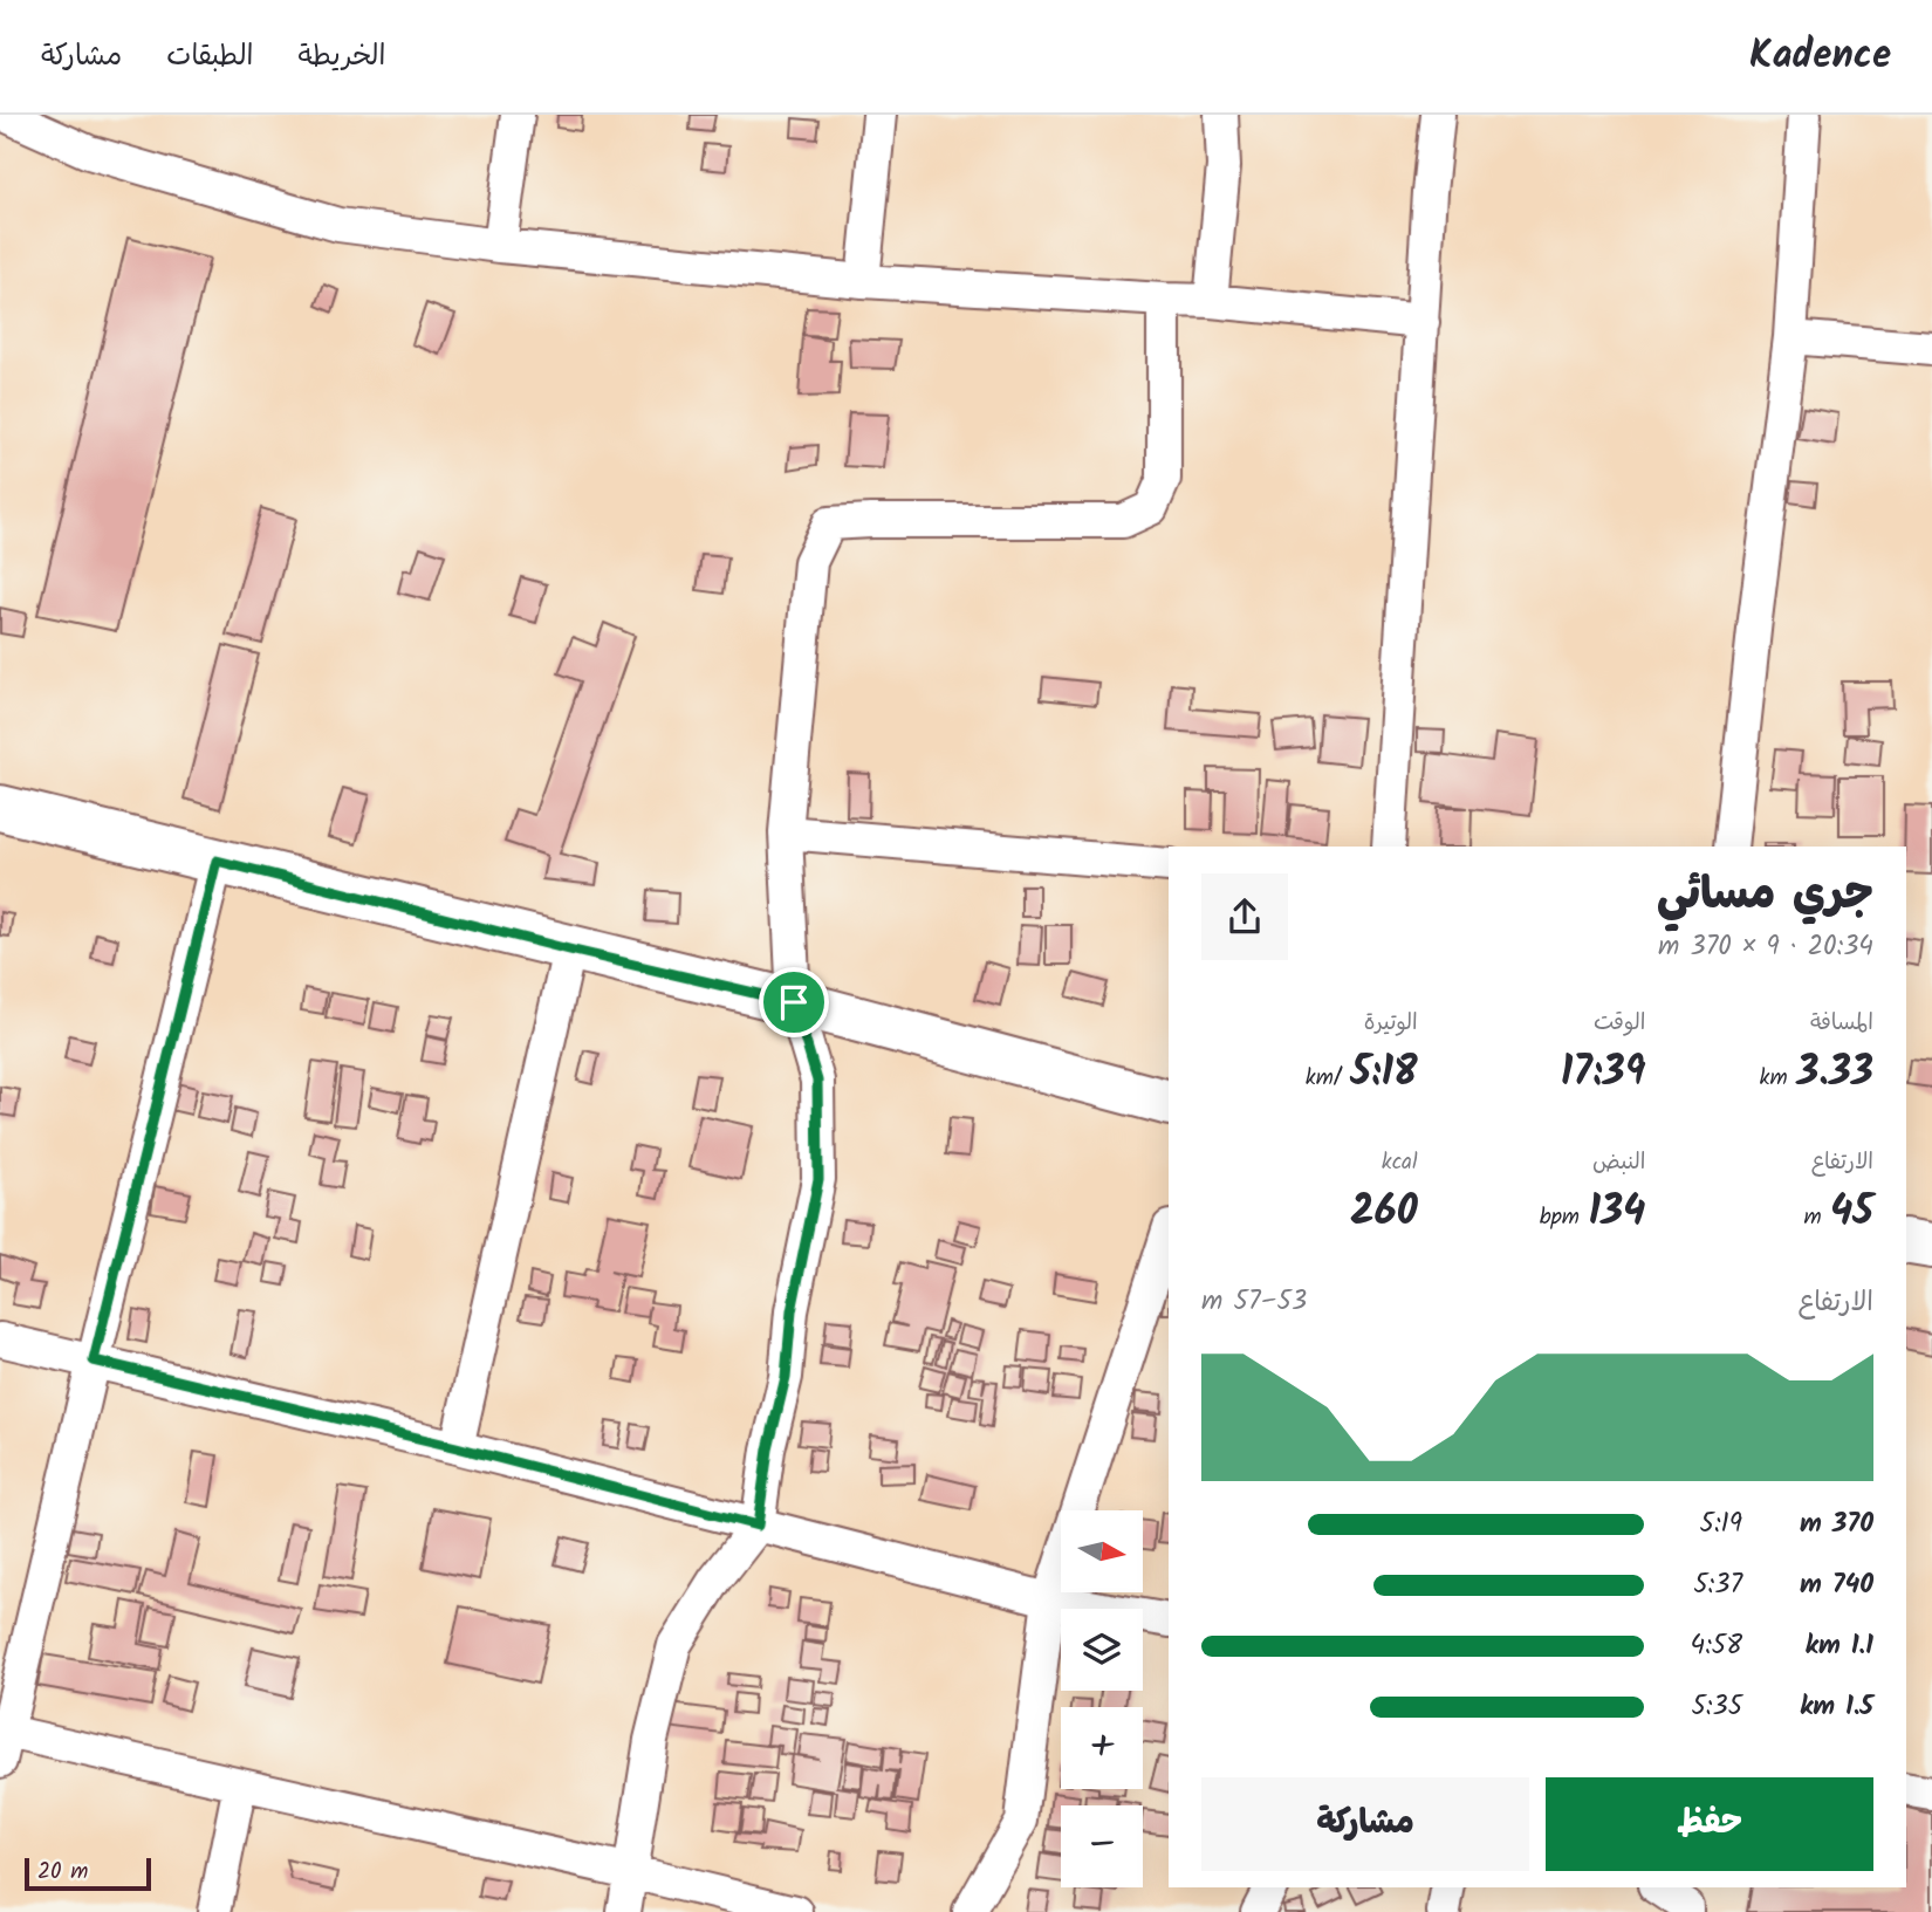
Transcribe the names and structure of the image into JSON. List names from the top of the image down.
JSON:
{
  "scale_bar": "20 m",
  "north": "right",
  "page": {
    "header": "Kadence",
    "nav": ["الخريطة", "الطبقات", "مشاركة"],
    "heading": ["جري مسائي", "20:34 · 9 × 370 m"],
    "stats": [
      ["المسافة", "3.33 km"],
      ["الوقت", "17:39"],
      ["الوتيرة", "5:18 /km"],
      ["الارتفاع", "45 m"],
      ["النبض", "134 bpm"],
      ["kcal", "260"]
    ],
    "chart": ["الارتفاع", "53–57 m"],
    "list": [
      {
        "name": "370 m",
        "note": "5:19"
      },
      {
        "name": "740 m",
        "note": "5:37"
      },
      {
        "name": "1.1 km",
        "note": "4:58"
      },
      {
        "name": "1.5 km",
        "note": "5:35"
      }
    ],
    "map_buttons": ["+", "−"],
    "buttons": ["حفظ", "مشاركة"],
    "scale": "20 m"
  }
}
